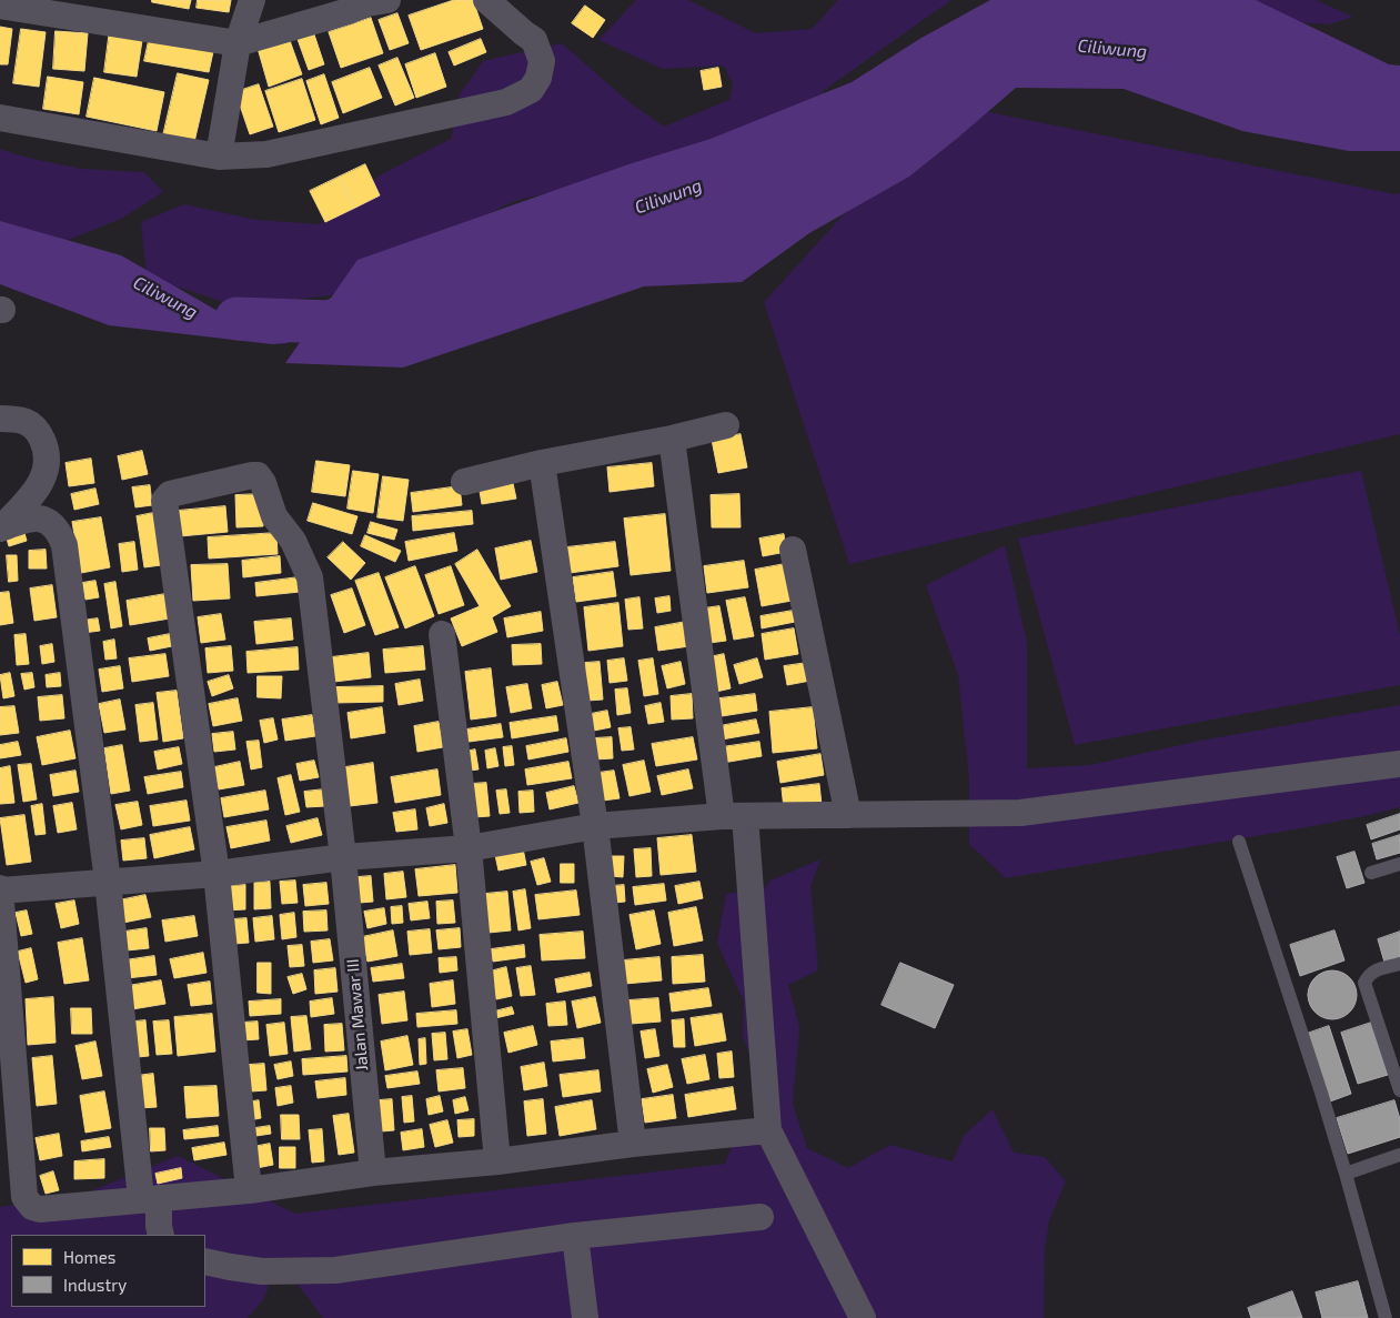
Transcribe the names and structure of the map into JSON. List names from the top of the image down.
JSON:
{
  "streets": {
    "street": ["Jalan Mawar III"]
  },
  "water": ["Ciliwung"],
  "legend": ["Homes", "Industry"]
}
